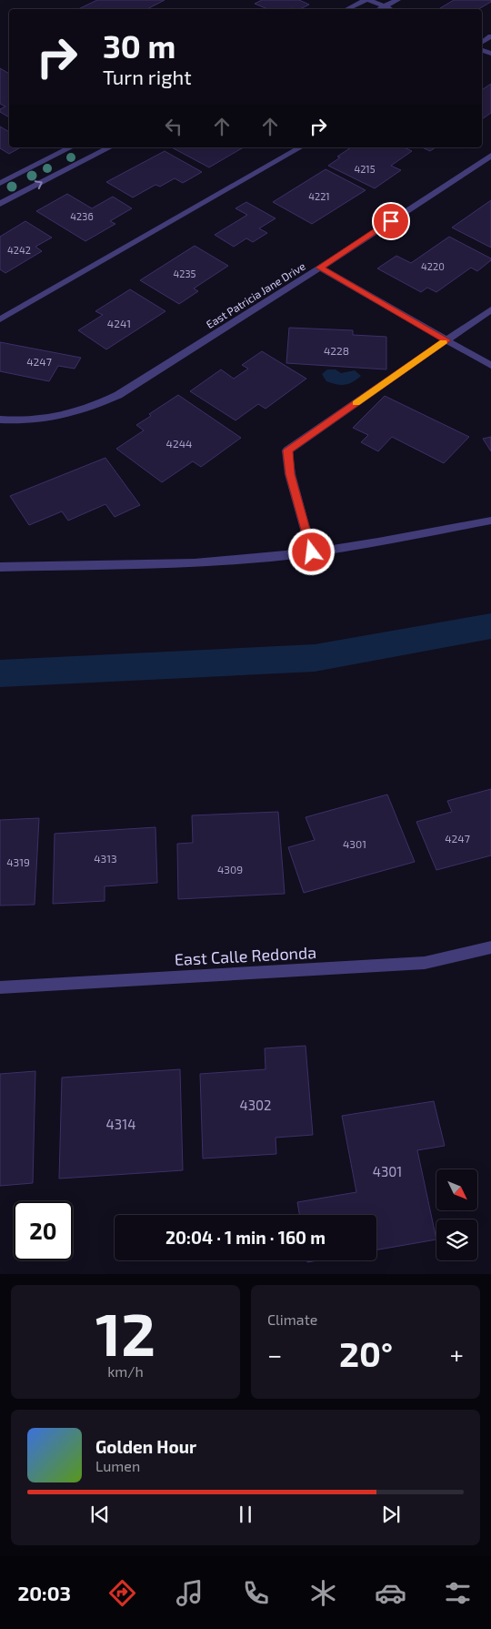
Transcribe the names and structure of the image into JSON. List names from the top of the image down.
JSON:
{
  "streets": {
    "street": ["East Patricia Jane Drive", "East Calle Redonda"]
  },
  "house_numbers": [
    "4215",
    "4221",
    "4236",
    "4242",
    "4220",
    "4235",
    "4241",
    "4228",
    "4247",
    "4244",
    "4247",
    "4301",
    "4313",
    "4319",
    "4309",
    "4302",
    "4314",
    "4301"
  ],
  "north": "bottom right",
  "page": {
    "turn": ["30 m", "Turn right"],
    "limit": "20",
    "trip": "20:04 · 1 min · 160 m",
    "tile": [
      ["12", "km/h"],
      "Climate"
    ],
    "heat": ["−", "20°", "+"],
    "song": ["Golden Hour", "Lumen"],
    "tabs": "20:03"
  }
}
